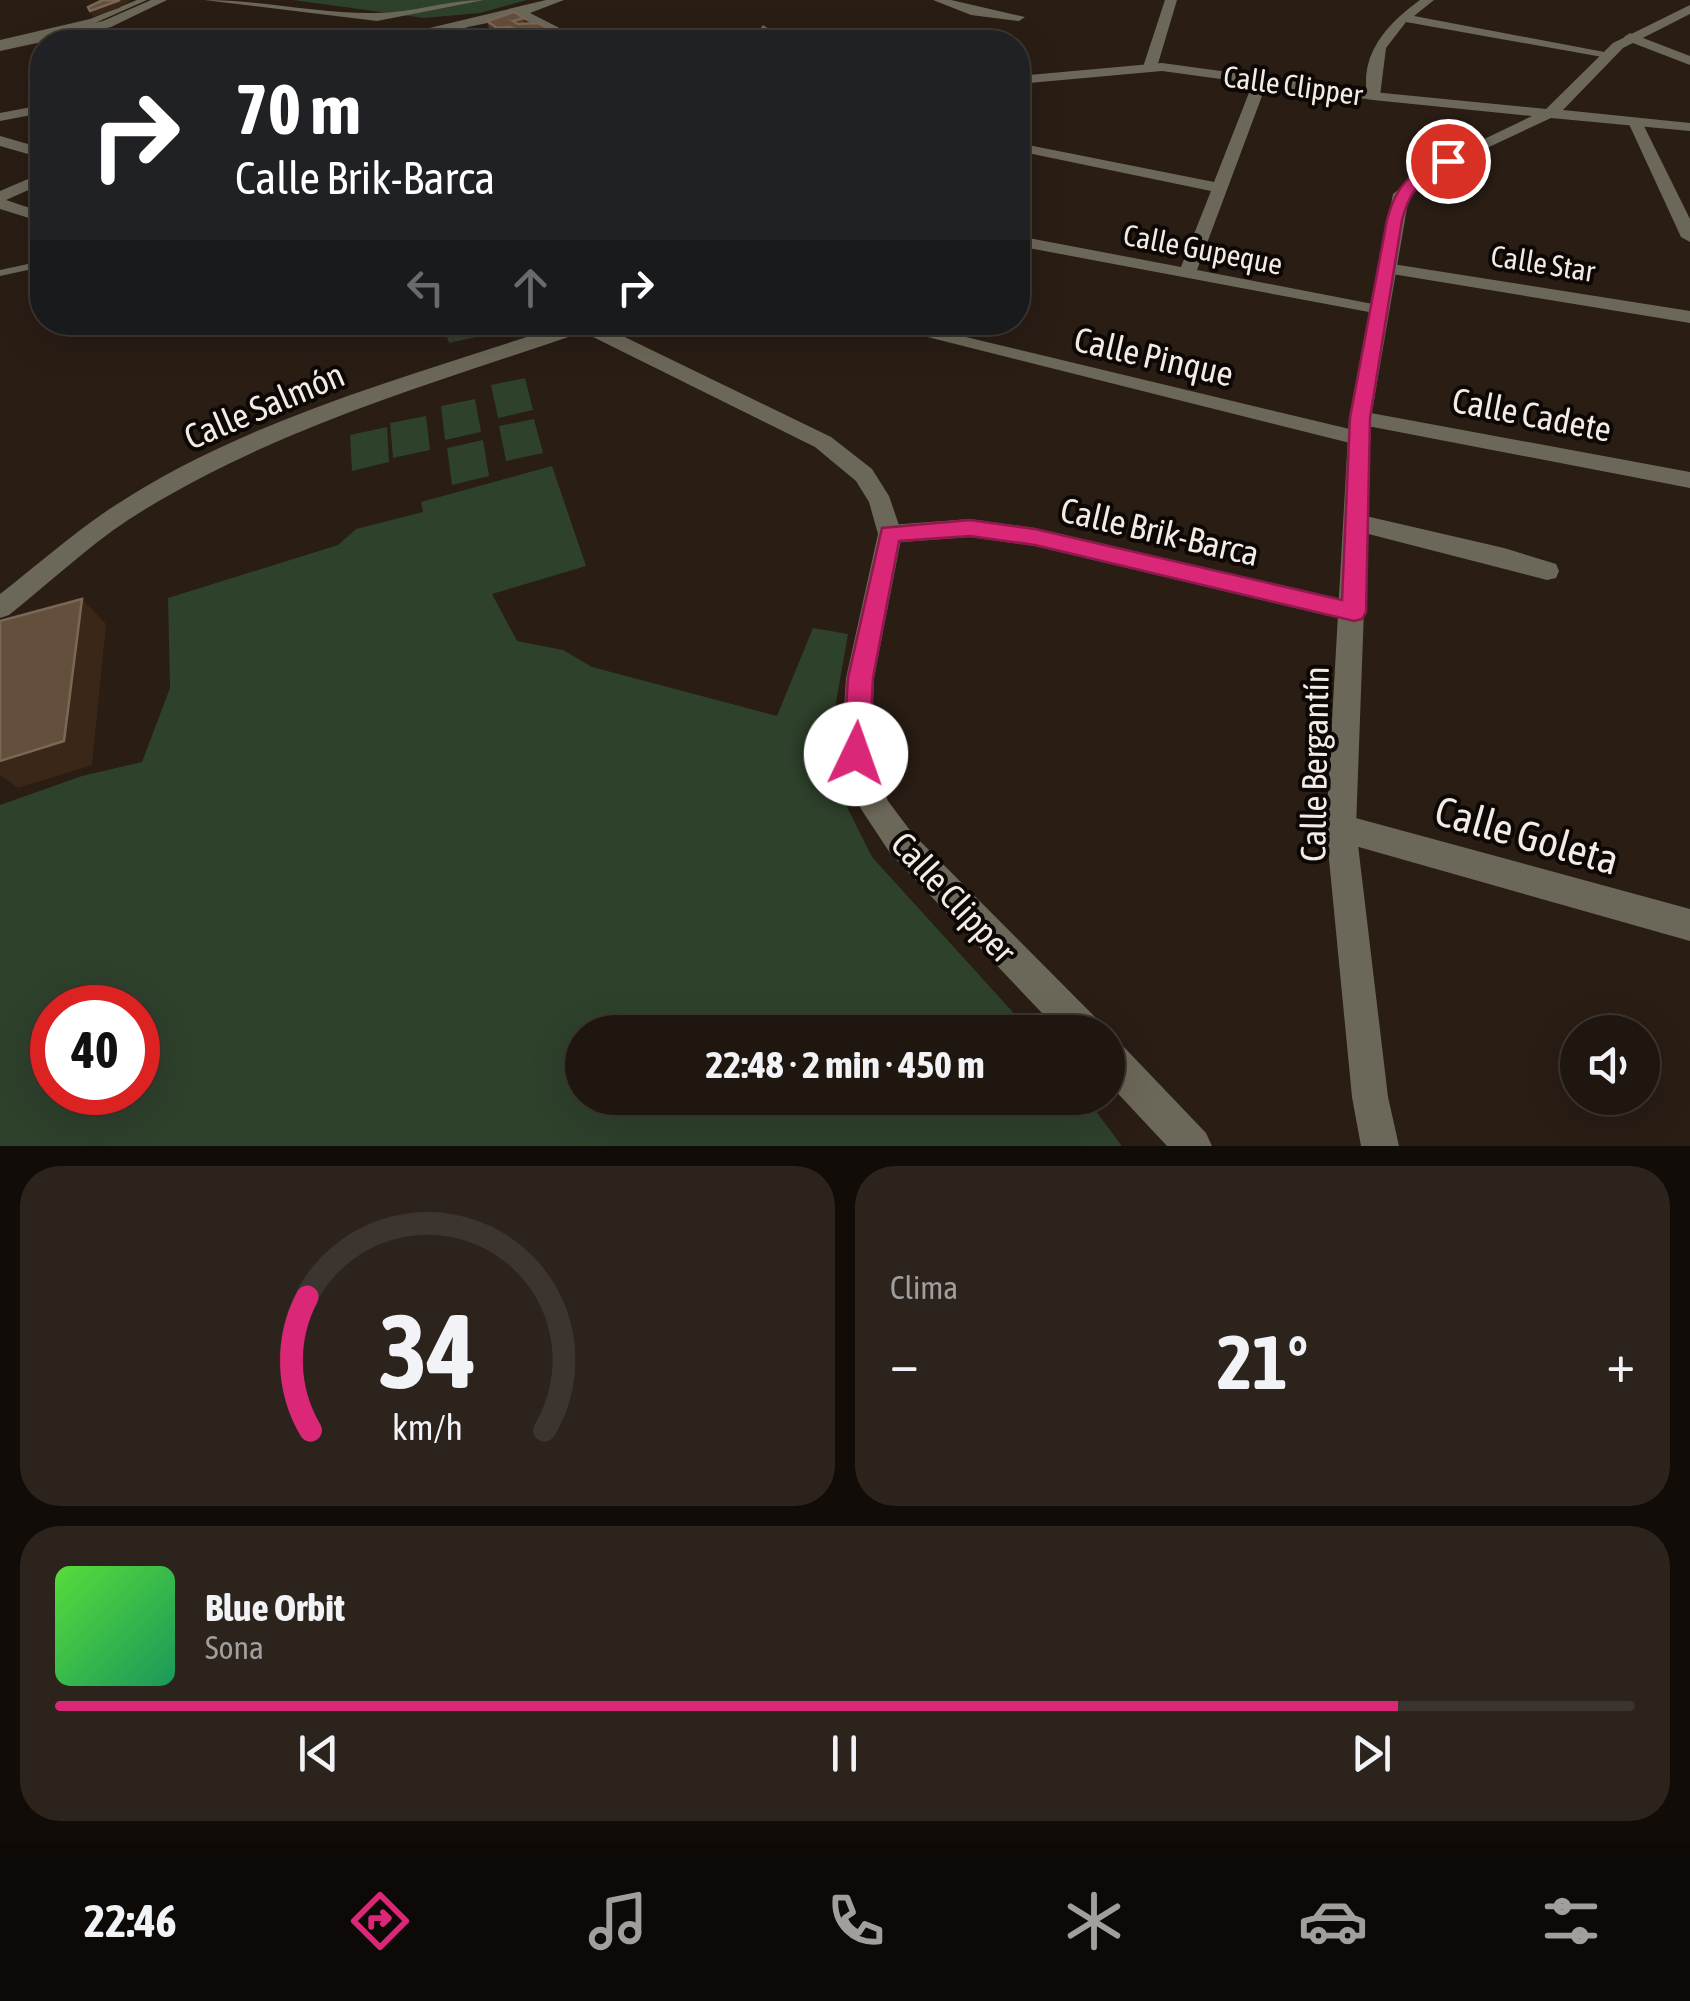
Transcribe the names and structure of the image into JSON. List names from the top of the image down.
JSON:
{
  "streets": {
    "street": [
      "Calle Clipper",
      "Calle Gupeque",
      "Calle Star",
      "Calle Pinque",
      "Calle Salmón",
      "Calle Cadete",
      "Calle Brik-Barca",
      "Calle Bergantín",
      "Calle Goleta"
    ]
  },
  "crossings": [
    ["Calle Clipper", "Calle Brik-Barca"],
    ["Calle Clipper", "Calle Bergantín"],
    ["Calle Gupeque", "Calle Bergantín"],
    ["Calle Star", "Calle Bergantín"],
    ["Calle Pinque", "Calle Cadete"],
    ["Calle Pinque", "Calle Bergantín"],
    ["Calle Cadete", "Calle Bergantín"],
    ["Calle Brik-Barca", "Calle Bergantín"],
    ["Calle Bergantín", "Calle Goleta"]
  ],
  "page": {
    "turn": ["70 m", "Calle Brik-Barca"],
    "limit": "40",
    "trip": "22:48 · 2 min · 450 m",
    "tile": "Clima",
    "heat": ["−", "21°", "+"],
    "song": ["Blue Orbit", "Sona"],
    "tabs": "22:46",
    "gauge": ["34", "km/h"]
  }
}
